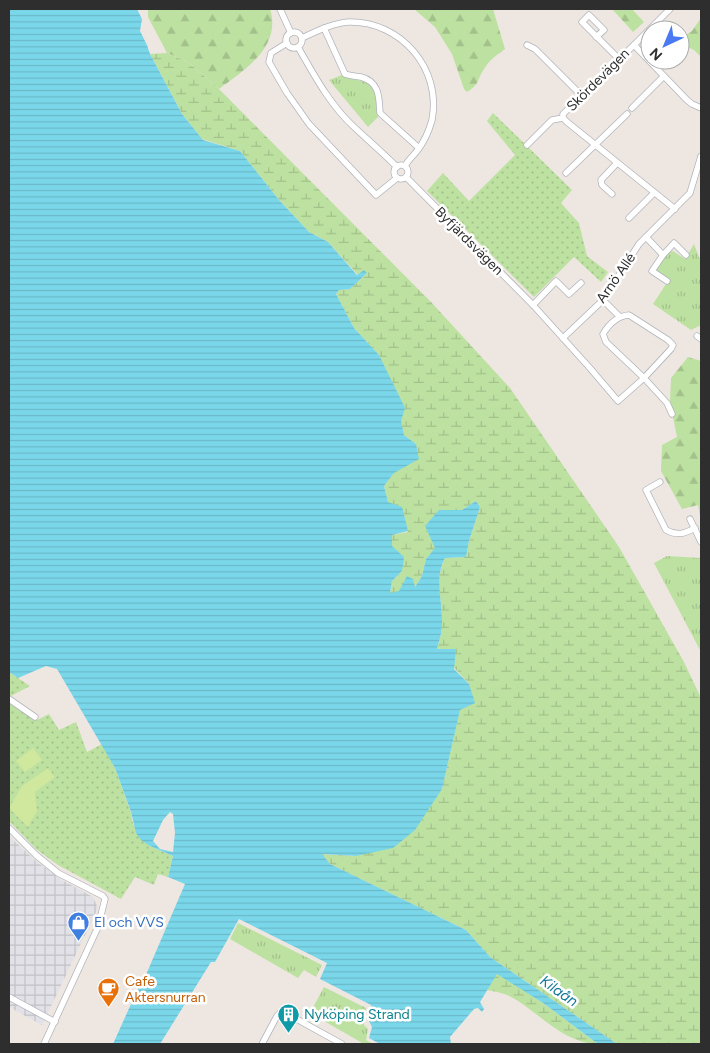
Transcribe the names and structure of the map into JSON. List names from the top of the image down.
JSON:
{
  "streets": {
    "street": ["Skördevägen", "Byfjärdsvägen", "Arnö Allé"]
  },
  "crossings": [
    ["Skördevägen", "Arnö Allé"],
    ["Byfjärdsvägen", "Arnö Allé"]
  ],
  "water": ["Kilaån"],
  "places": {
    "shop": ["El och VVS"],
    "cafe": ["Cafe Aktersnurran"],
    "building": ["Nyköping Strand"]
  },
  "north": "bottom left"
}
